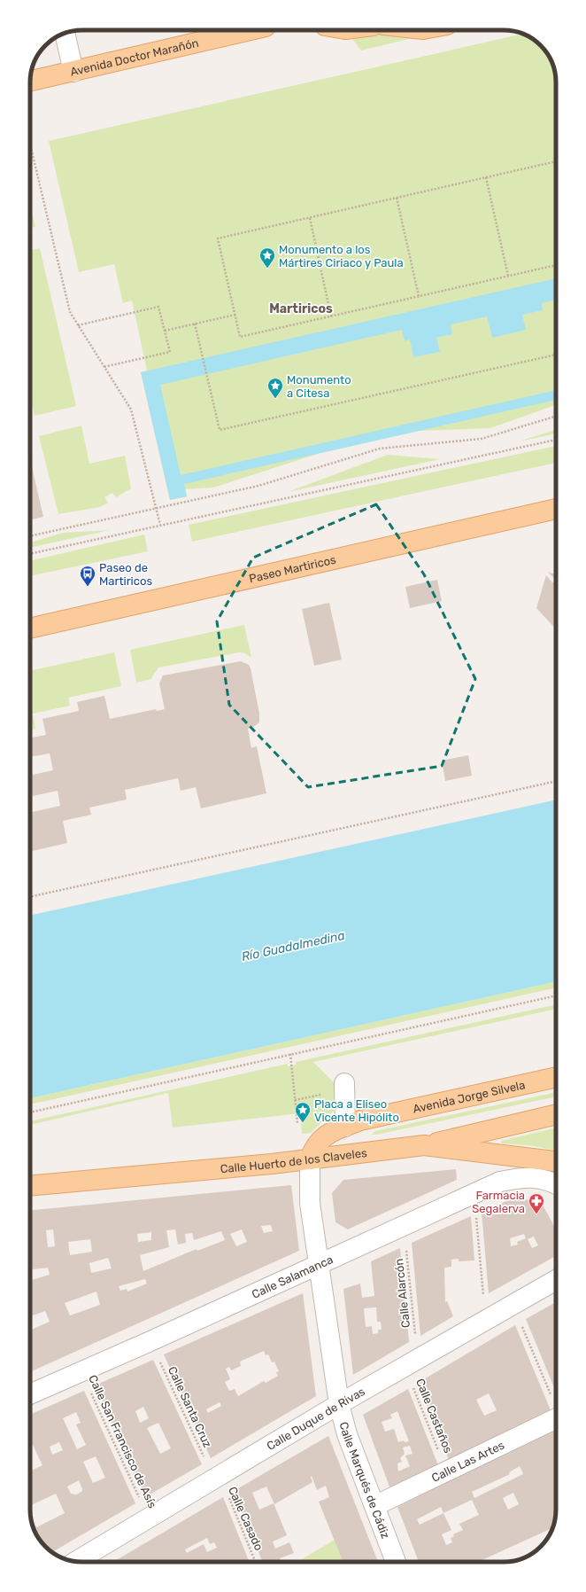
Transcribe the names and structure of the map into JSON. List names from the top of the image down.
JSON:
{
  "streets": {
    "main road": [
      "Avenida Doctor Marañón",
      "Paseo Martiricos",
      "Avenida Jorge Silvela",
      "Calle Huerto de los Claveles"
    ],
    "street": [
      "Calle Salamanca",
      "Calle Duque de Rivas",
      "Calle Las Artes",
      "Calle Marqués de Cádiz"
    ],
    "path": [
      "Calle Alarcón",
      "Calle Santa Cruz",
      "Calle Castaños",
      "Calle San Francisco de Asís",
      "Calle Casado"
    ]
  },
  "crossings": [
    ["Avenida Jorge Silvela", "Calle Huerto de los Claveles"],
    ["Avenida Jorge Silvela", "Calle Marqués de Cádiz"],
    ["Calle Huerto de los Claveles", "Calle Marqués de Cádiz"],
    ["Calle Salamanca", "Calle Alarcón"],
    ["Calle Salamanca", "Calle Santa Cruz"],
    ["Calle Salamanca", "Calle San Francisco de Asís"],
    ["Calle Salamanca", "Calle Marqués de Cádiz"],
    ["Calle Alarcón", "Calle Castaños"],
    ["Calle Alarcón", "Calle Duque de Rivas"],
    ["Calle Santa Cruz", "Calle Duque de Rivas"],
    ["Calle Santa Cruz", "Calle Casado"],
    ["Calle Castaños", "Calle Duque de Rivas"],
    ["Calle Castaños", "Calle Las Artes"],
    ["Calle Duque de Rivas", "Calle San Francisco de Asís"],
    ["Calle Duque de Rivas", "Calle Marqués de Cádiz"],
    ["Calle Duque de Rivas", "Calle Casado"],
    ["Calle Las Artes", "Calle Marqués de Cádiz"]
  ],
  "districts": ["Martiricos"],
  "water": ["Río Guadalmedina"],
  "places": {
    "place": ["Monumento a los Mártires Ciriaco y Paula", "Monumento a Citesa", "Placa a Eliseo Vicente Hipólito"],
    "bus stop": ["Paseo de Martiricos"],
    "pharmacy": ["Farmacia Segalerva"]
  }
}
